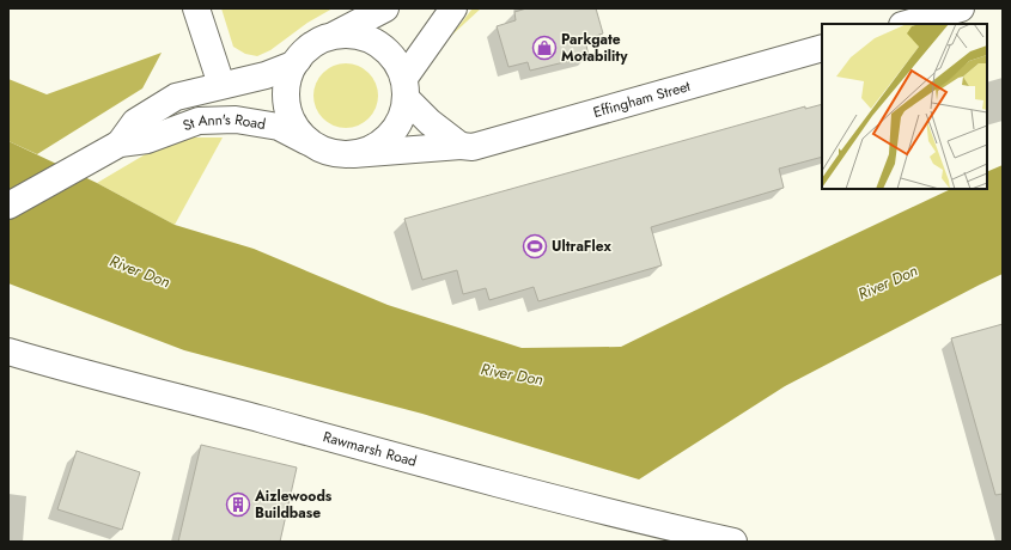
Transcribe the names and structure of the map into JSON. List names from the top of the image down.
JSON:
{
  "streets": {
    "street": ["Effingham Street", "St Ann's Road", "Rawmarsh Road"]
  },
  "crossings": [
    ["Effingham Street", "St Ann's Road"]
  ],
  "water": ["River Don"],
  "places": {
    "shop": ["Parkgate Motability"],
    "sports": ["UltraFlex"],
    "building": ["Aizlewoods Buildbase"]
  }
}
